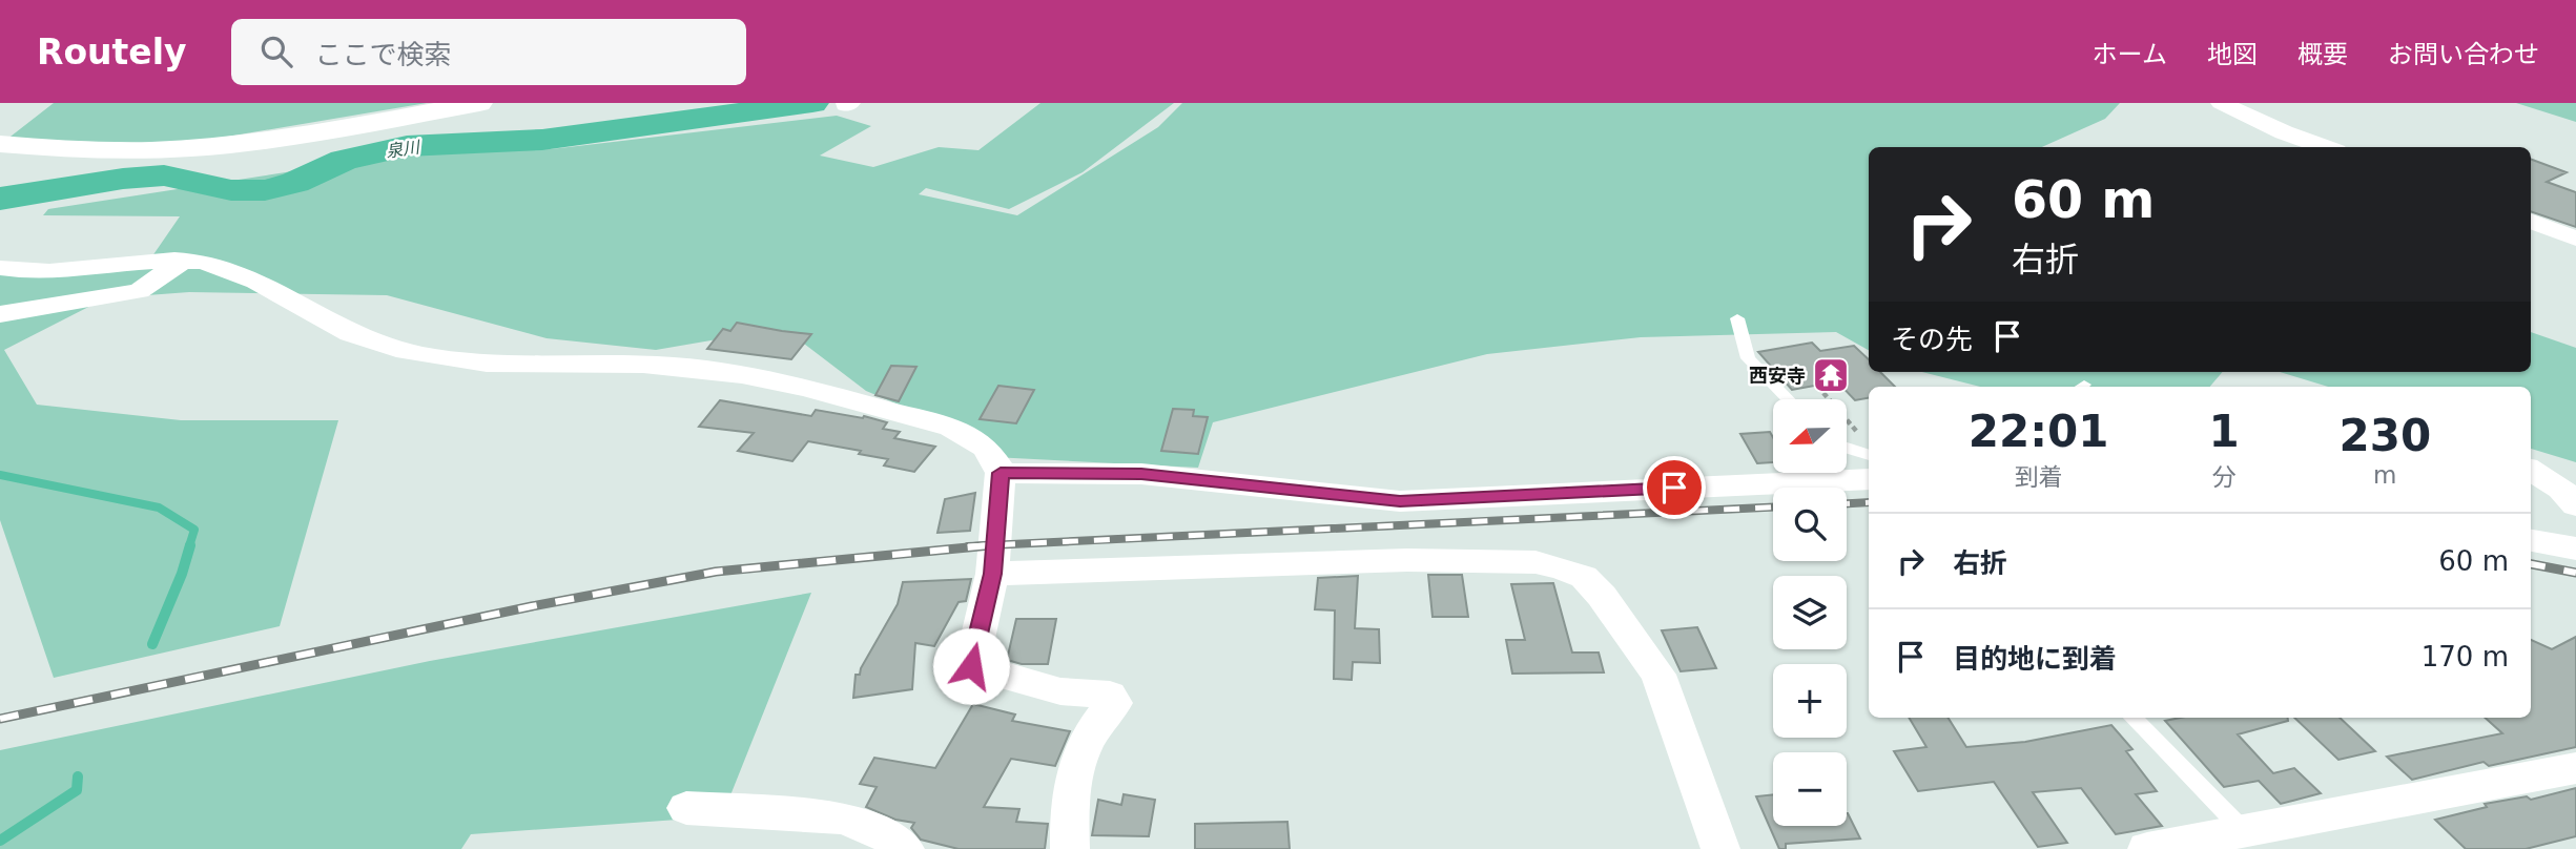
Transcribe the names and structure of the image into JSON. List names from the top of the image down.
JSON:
{
  "water": ["泉川"],
  "places": {
    "temple": ["西安寺"]
  },
  "north": "left",
  "page": {
    "header": "Routely",
    "search": "ここで検索",
    "nav": [
      "ホーム",
      "地図",
      "概要",
      "お問い合わせ"
    ],
    "turn": ["60 m", "右折"],
    "then": "その先",
    "eta": [
      "22:01",
      "到着",
      "1",
      "分",
      "230",
      "m"
    ],
    "map_buttons": ["+", "−"],
    "list": [
      {
        "name": "右折",
        "value": "60 m"
      },
      {
        "name": "目的地に到着",
        "value": "170 m"
      }
    ]
  }
}
